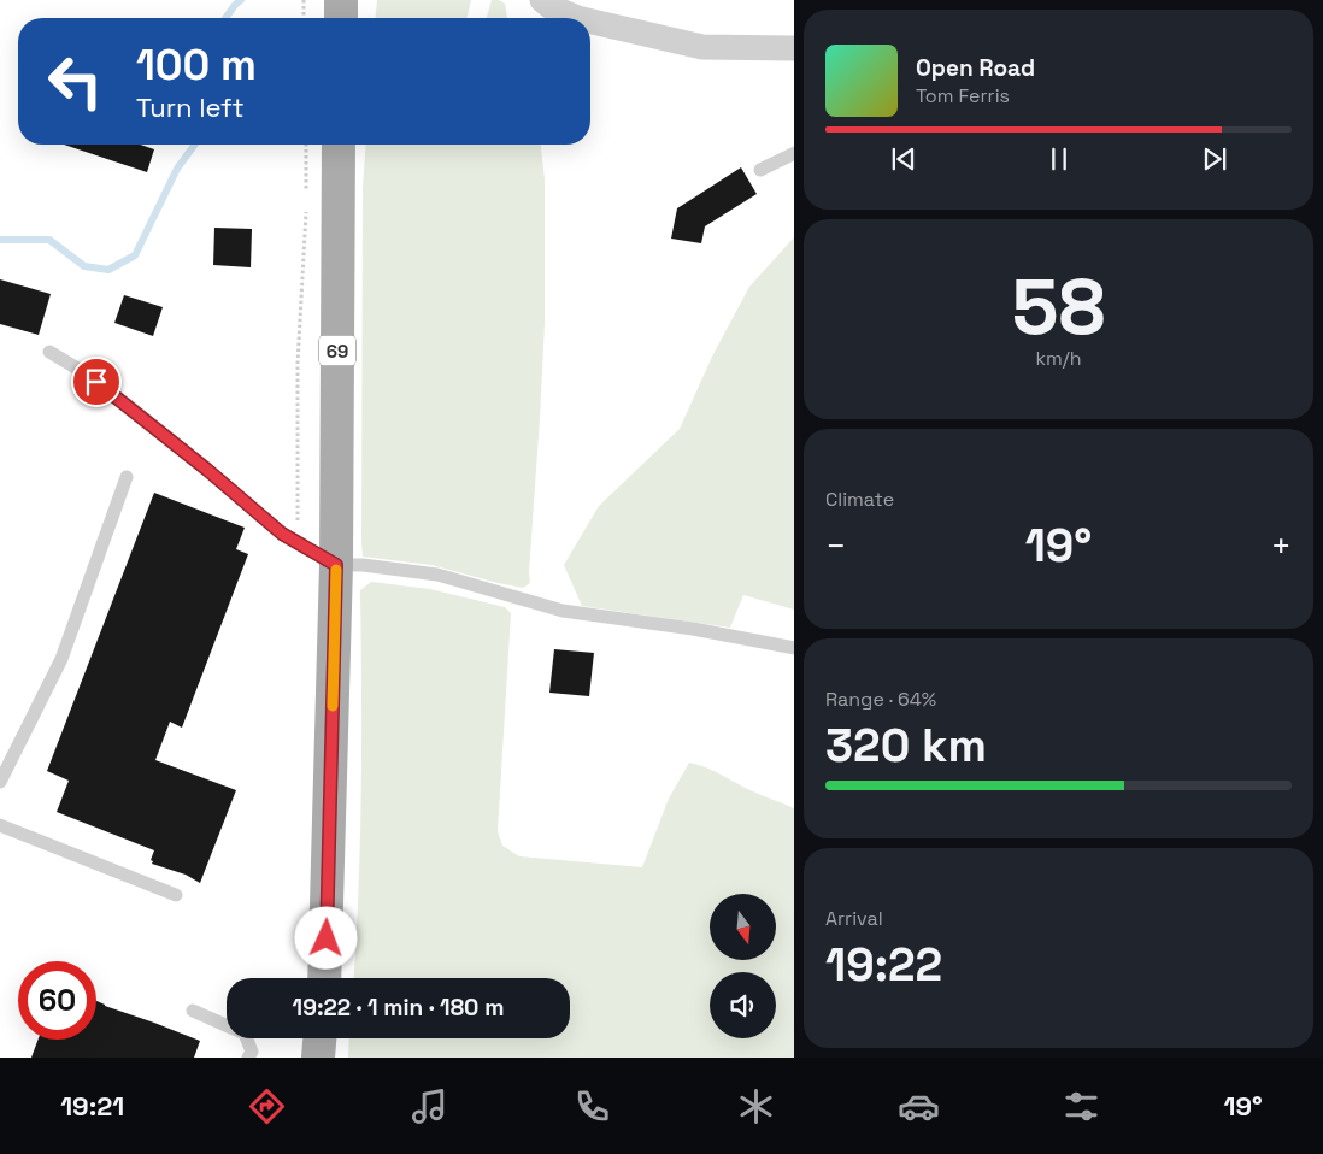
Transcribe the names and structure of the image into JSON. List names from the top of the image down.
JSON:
{
  "streets": {
    "main road": ["69"]
  },
  "north": "bottom",
  "page": {
    "turn": ["100 m", "Turn left"],
    "song": ["Open Road", "Tom Ferris"],
    "tile": [
      ["58", "km/h"],
      "Climate",
      ["Range · 64%", "320 km"],
      ["Arrival", "19:22"]
    ],
    "heat": ["−", "19°", "+"],
    "limit": "60",
    "trip": "19:22 · 1 min · 180 m",
    "tabs": ["19:21", "19°"]
  }
}
